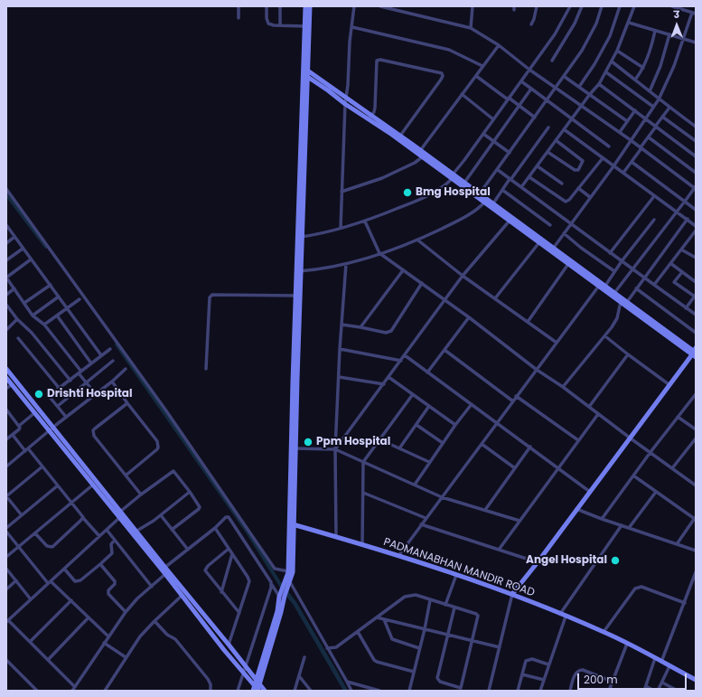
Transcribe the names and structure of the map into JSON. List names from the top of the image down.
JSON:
{
  "streets": {
    "street": ["PADMANABHAN MANDIR ROAD"]
  },
  "places": [
    "Bmg Hospital",
    "Drishti Hospital",
    "Ppm Hospital",
    "Angel Hospital"
  ],
  "scale_bar": "200 m",
  "north": "top"
}
